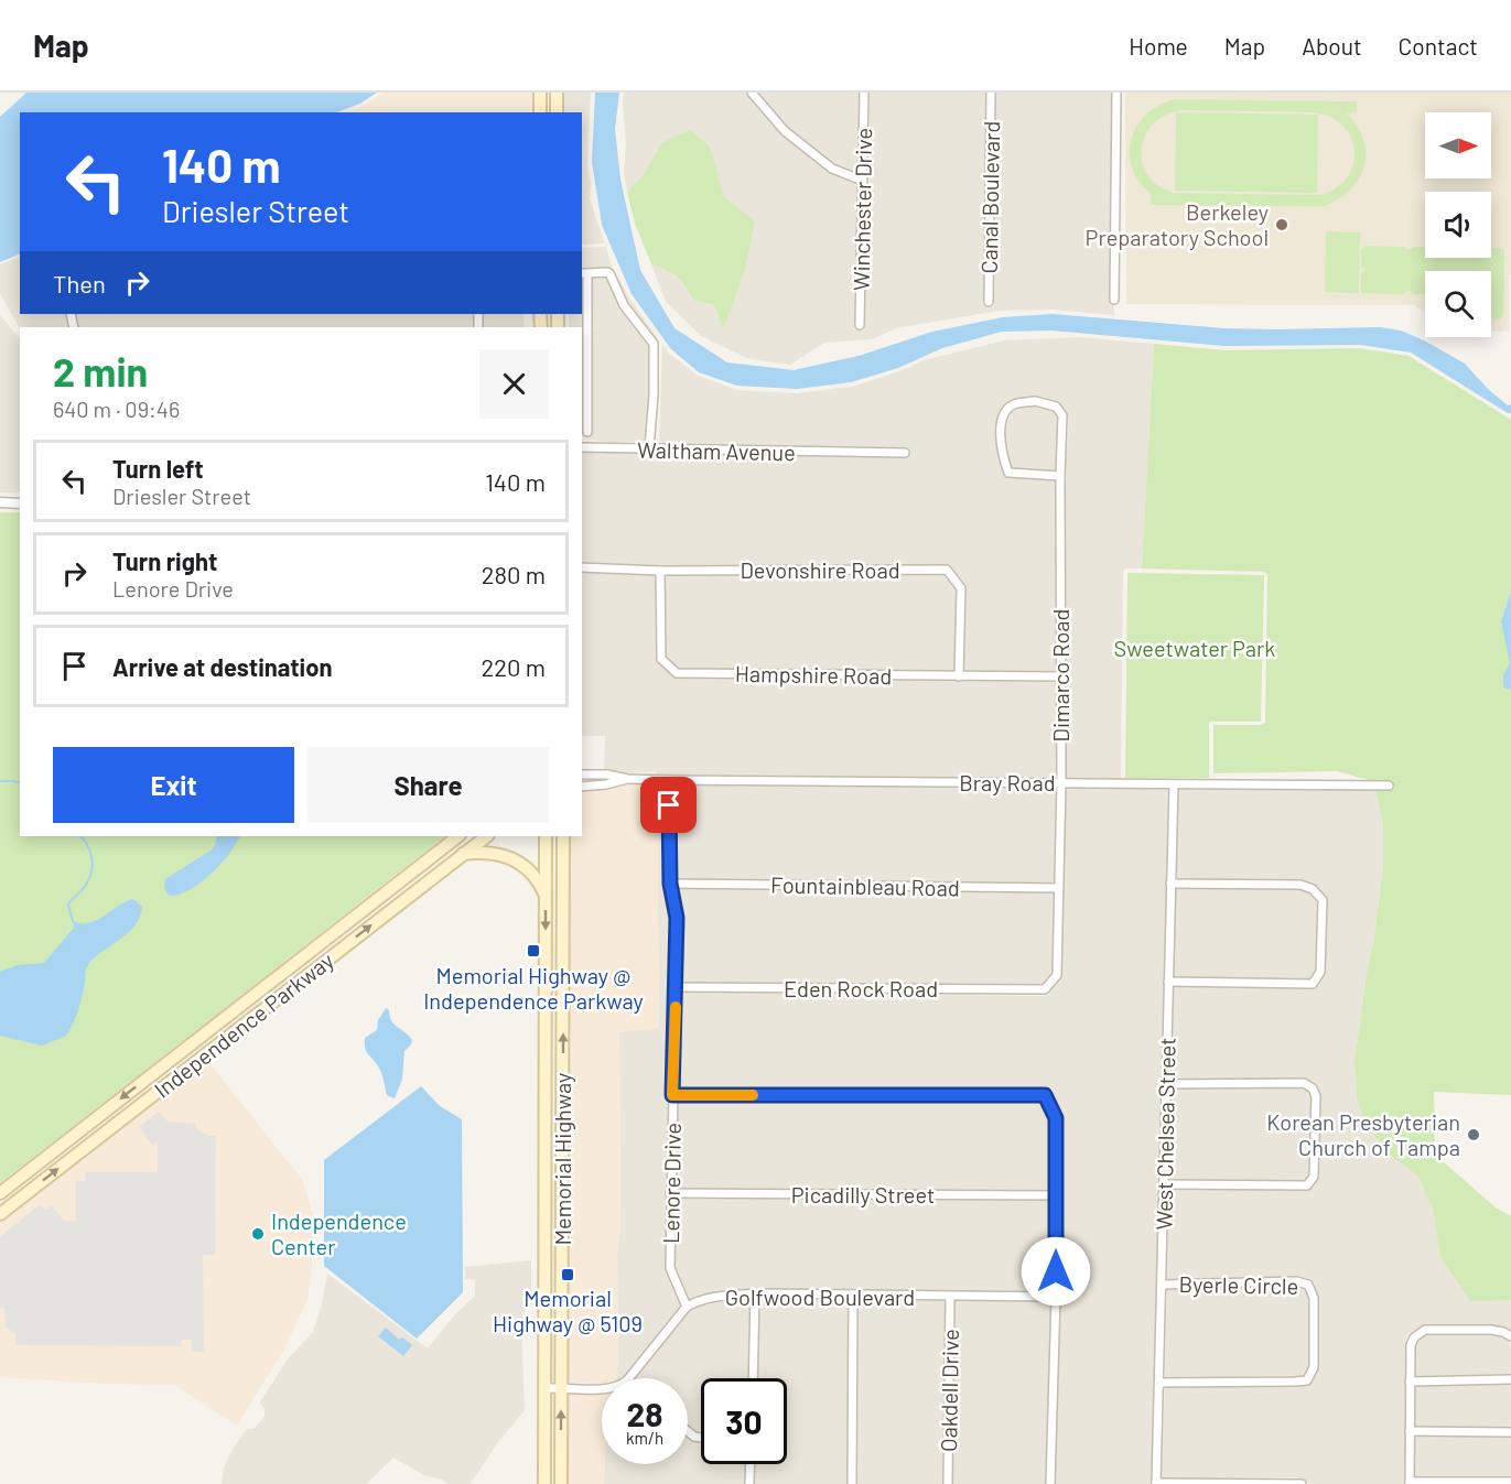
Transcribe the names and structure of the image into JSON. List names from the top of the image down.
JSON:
{
  "streets": {
    "main road": ["Independence Parkway", "Memorial Highway"],
    "street": [
      "Canal Boulevard",
      "Winchester Drive",
      "Waltham Avenue",
      "Devonshire Road",
      "Hampshire Road",
      "Dimarco Road",
      "Bray Road",
      "Fountainbleau Road",
      "Eden Rock Road",
      "West Chelsea Street",
      "Lenore Drive",
      "Picadilly Street",
      "Byerle Circle",
      "Golfwood Boulevard",
      "Oakdell Drive"
    ]
  },
  "crossings": [
    ["Devonshire Road", "Hampshire Road"],
    ["Hampshire Road", "Dimarco Road"],
    ["Dimarco Road", "Bray Road"],
    ["Dimarco Road", "Fountainbleau Road"],
    ["Dimarco Road", "Eden Rock Road"],
    ["Bray Road", "West Chelsea Street"],
    ["Bray Road", "Lenore Drive"],
    ["Fountainbleau Road", "Lenore Drive"],
    ["Eden Rock Road", "Lenore Drive"],
    ["West Chelsea Street", "Byerle Circle"],
    ["Lenore Drive", "Picadilly Street"],
    ["Lenore Drive", "Golfwood Boulevard"],
    ["Golfwood Boulevard", "Oakdell Drive"]
  ],
  "parks": ["Sweetwater Park"],
  "places": {
    "other": ["Berkeley Preparatory School", "Korean Presbyterian Church of Tampa", "Independence Center"],
    "transit": ["Memorial Highway @ Independence Parkway", "Memorial Highway @ 5109"]
  },
  "north": "right",
  "page": {
    "header": "Map",
    "nav": [
      "Home",
      "Map",
      "About",
      "Contact"
    ],
    "turn": ["140 m", "Driesler Street"],
    "then": "Then",
    "heading": ["2 min", "640 m · 09:46"],
    "list": [
      {
        "name": "Turn left",
        "note": "Driesler Street",
        "value": "140 m"
      },
      {
        "name": "Turn right",
        "note": "Lenore Drive",
        "value": "280 m"
      },
      {
        "name": "Arrive at destination",
        "value": "220 m"
      }
    ],
    "buttons": ["Exit", "Share"],
    "speed": "28 km/h",
    "limit": "30"
  }
}
